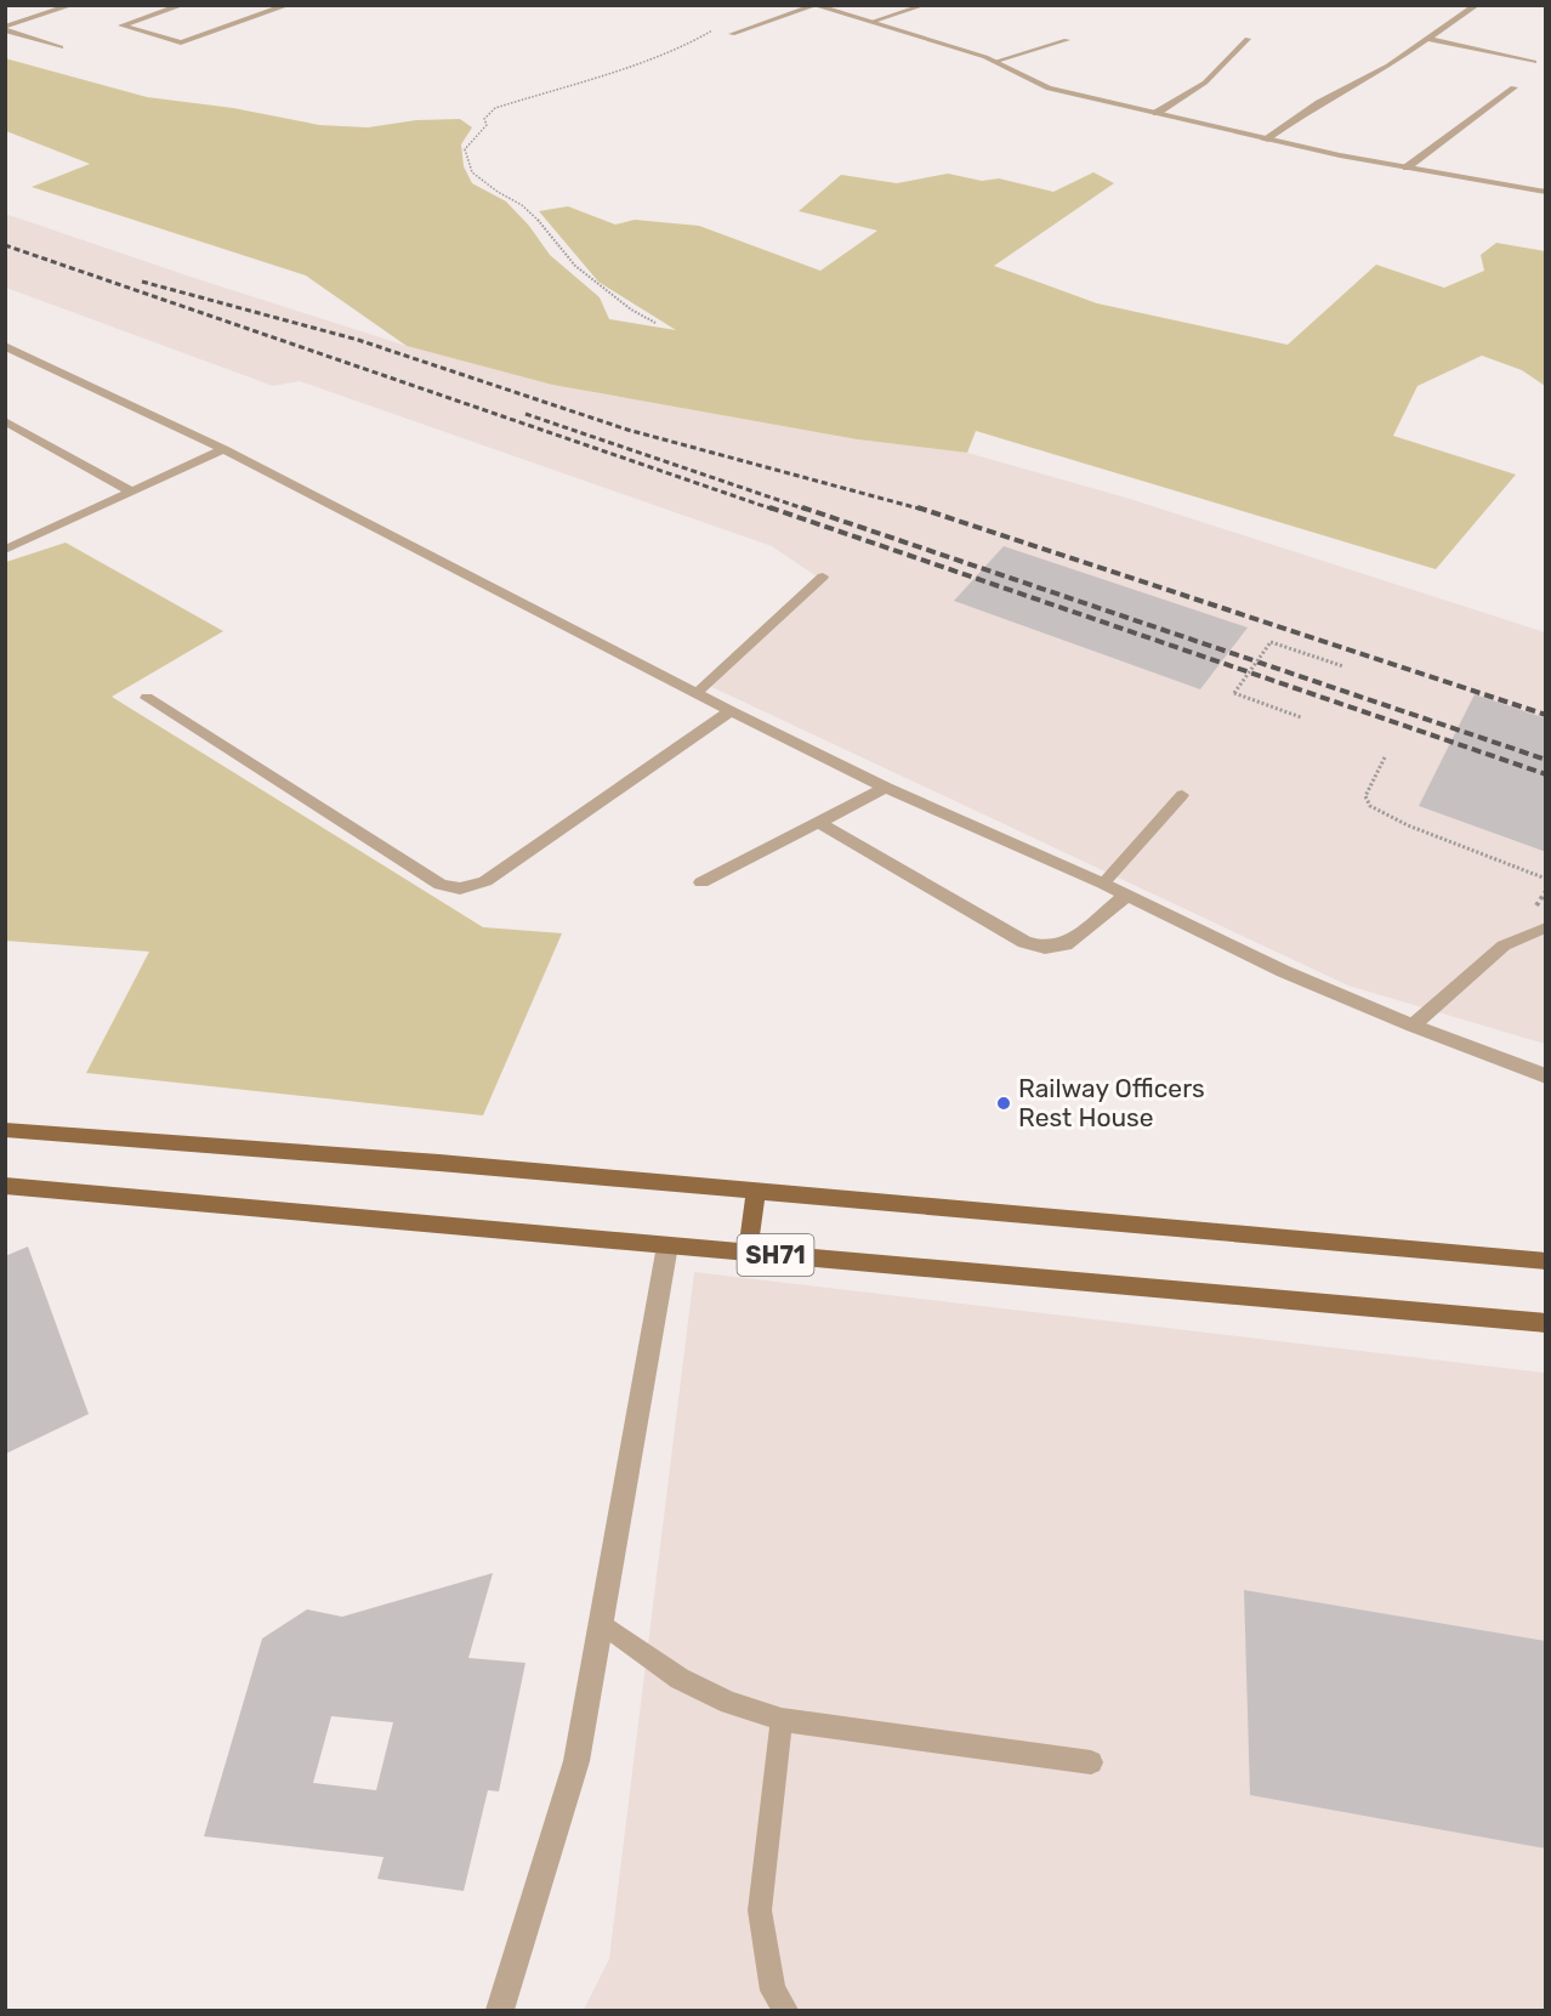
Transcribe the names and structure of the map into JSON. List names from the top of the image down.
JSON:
{
  "streets": {
    "main road": ["SH71"]
  },
  "places": ["Railway Officers Rest House"]
}
